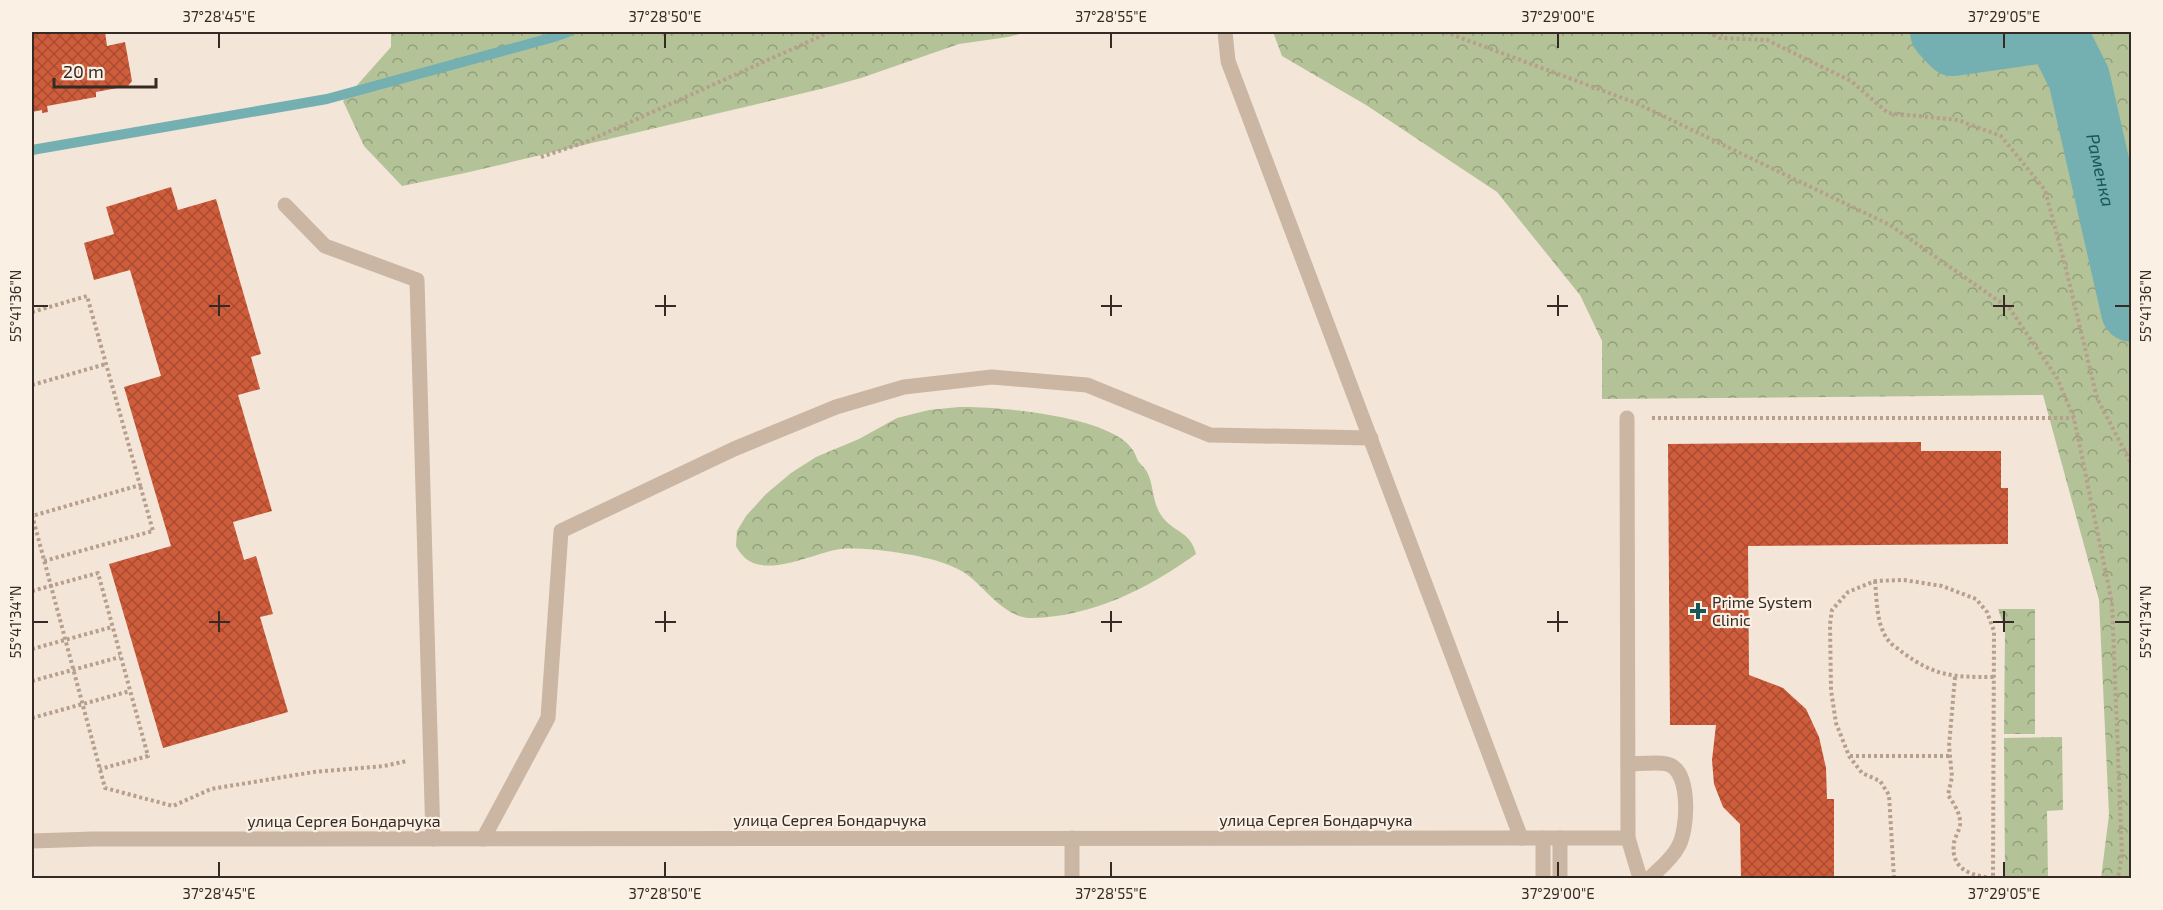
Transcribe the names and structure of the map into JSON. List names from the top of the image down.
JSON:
{
  "streets": {
    "street": ["улица Сергея Бондарчука"]
  },
  "water": ["Раменка"],
  "places": {
    "health": ["Prime System Clinic"]
  },
  "scale_bar": "20 m",
  "coordinates": [
    "37°28'45\"E",
    "37°28'50\"E",
    "37°28'55\"E",
    "37°29'00\"E",
    "37°29'05\"E",
    "55°41'36\"N",
    "55°41'34\"N"
  ]
}
